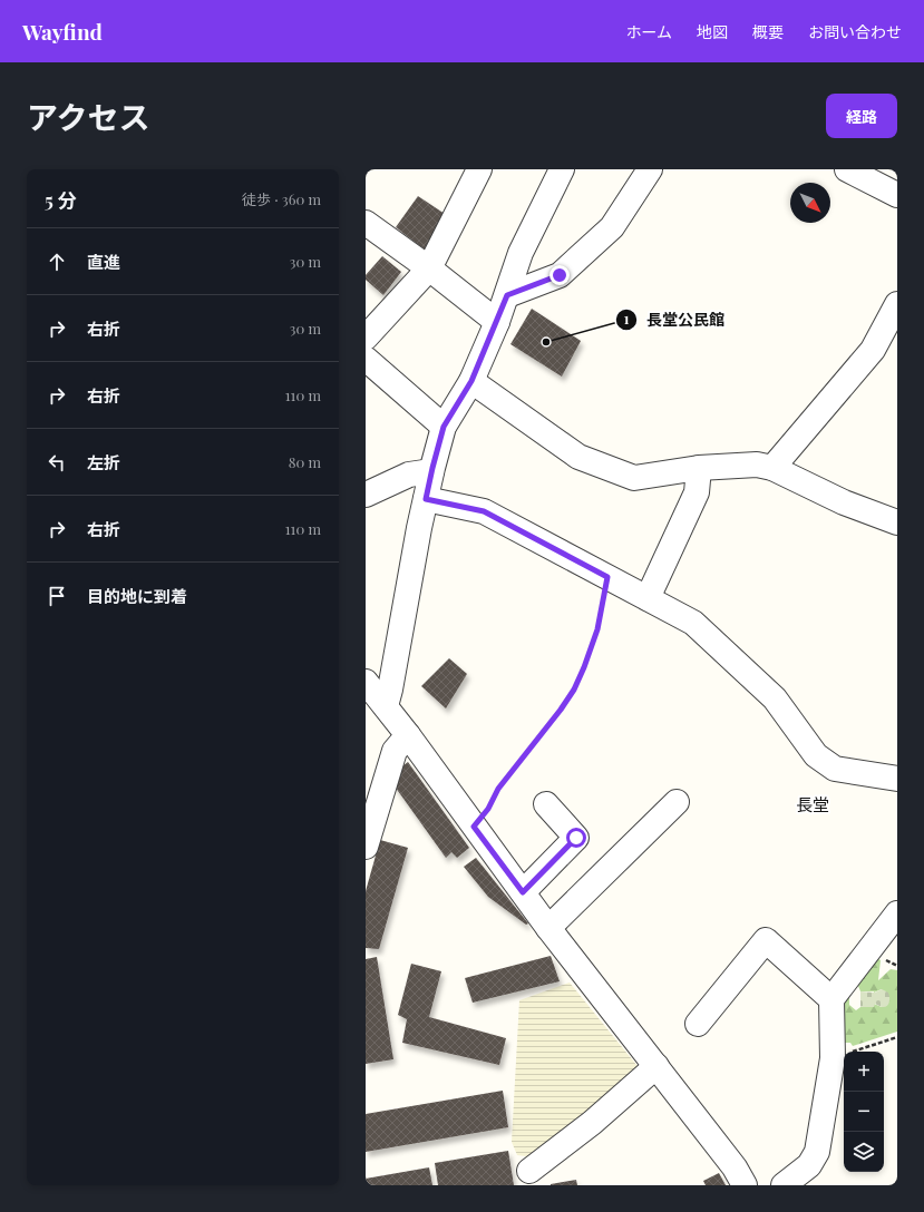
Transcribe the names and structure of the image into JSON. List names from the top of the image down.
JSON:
{
  "districts": ["長堂"],
  "places": ["長堂公民館"],
  "north": "bottom right",
  "page": {
    "header": "Wayfind",
    "nav": [
      "ホーム",
      "地図",
      "概要",
      "お問い合わせ"
    ],
    "title": "アクセス",
    "buttons": "経路",
    "heading": ["5 分", "徒歩 · 360 m"],
    "list": [
      ["直進", "30 m"],
      ["右折", "30 m"],
      ["右折", "110 m"],
      ["左折", "80 m"],
      ["右折", "110 m"],
      "目的地に到着"
    ],
    "map_buttons": ["+", "−"]
  }
}
